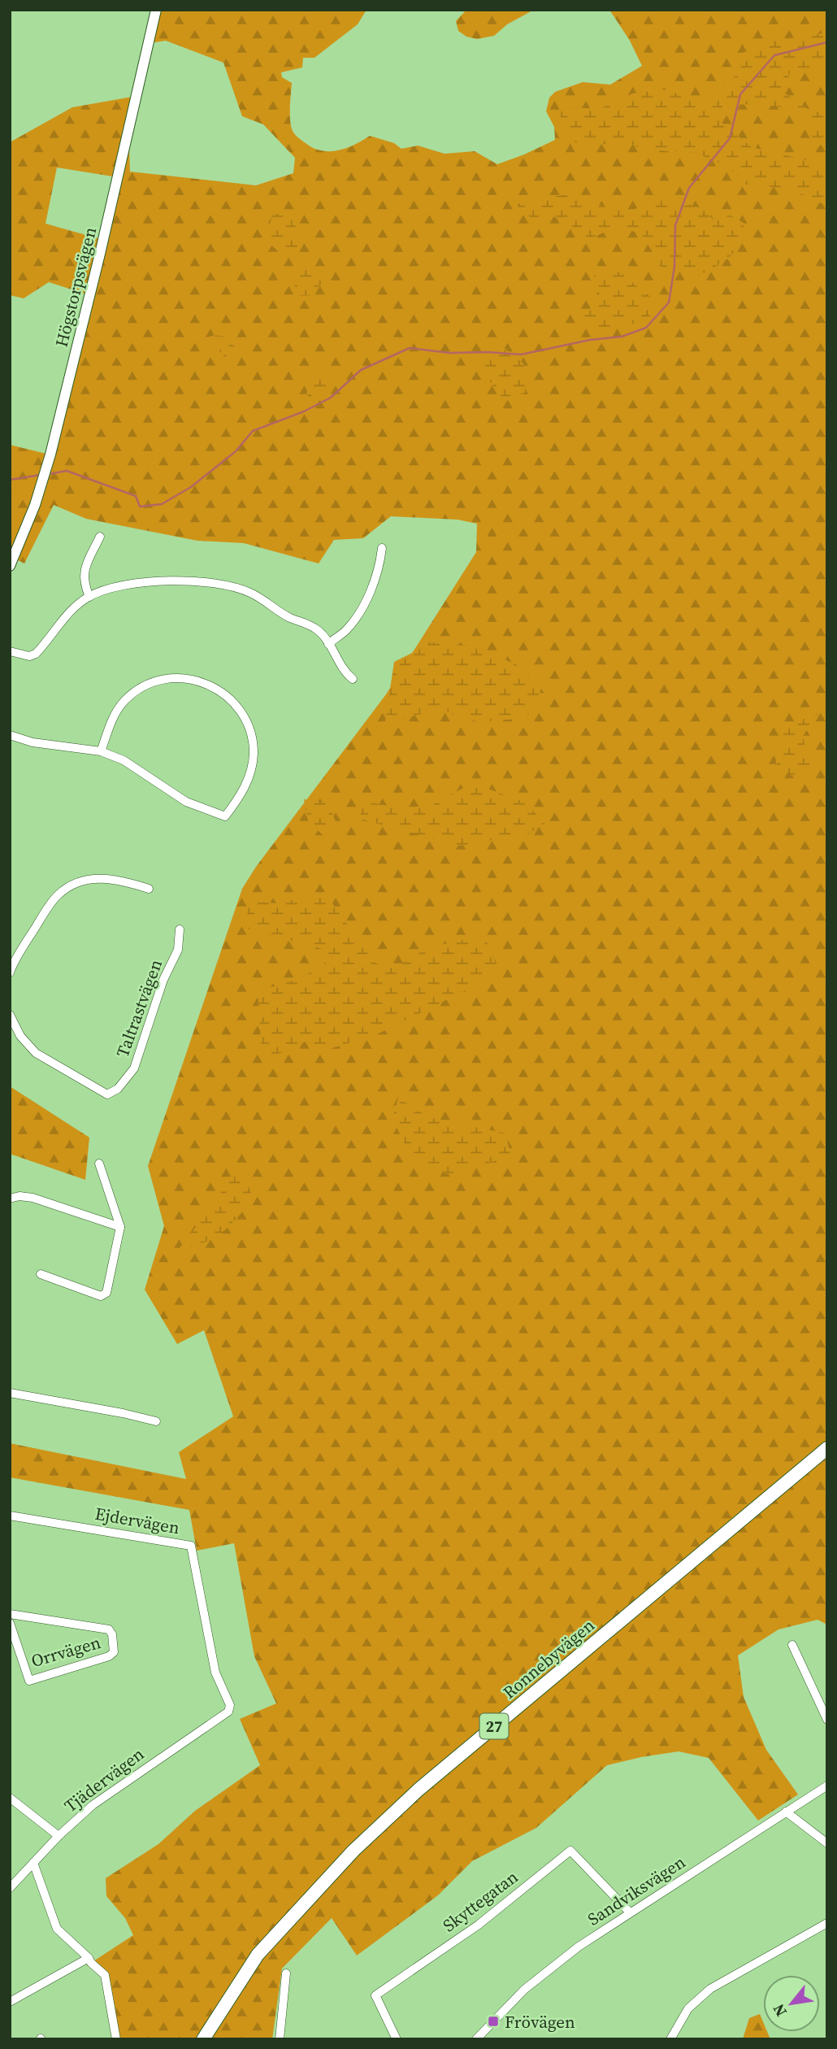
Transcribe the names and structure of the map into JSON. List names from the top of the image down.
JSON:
{
  "streets": {
    "main road": ["Ronnebyvägen", "27"],
    "street": [
      "Högstorpsvägen",
      "Taltrastvägen",
      "Ejdervägen",
      "Orrvägen",
      "Tjädervägen",
      "Sandviksvägen",
      "Skyttegatan"
    ]
  },
  "crossings": [
    ["Ejdervägen", "Tjädervägen"],
    ["Sandviksvägen", "Skyttegatan"]
  ],
  "places": {
    "transit": ["Frövägen"]
  },
  "north": "bottom left"
}
